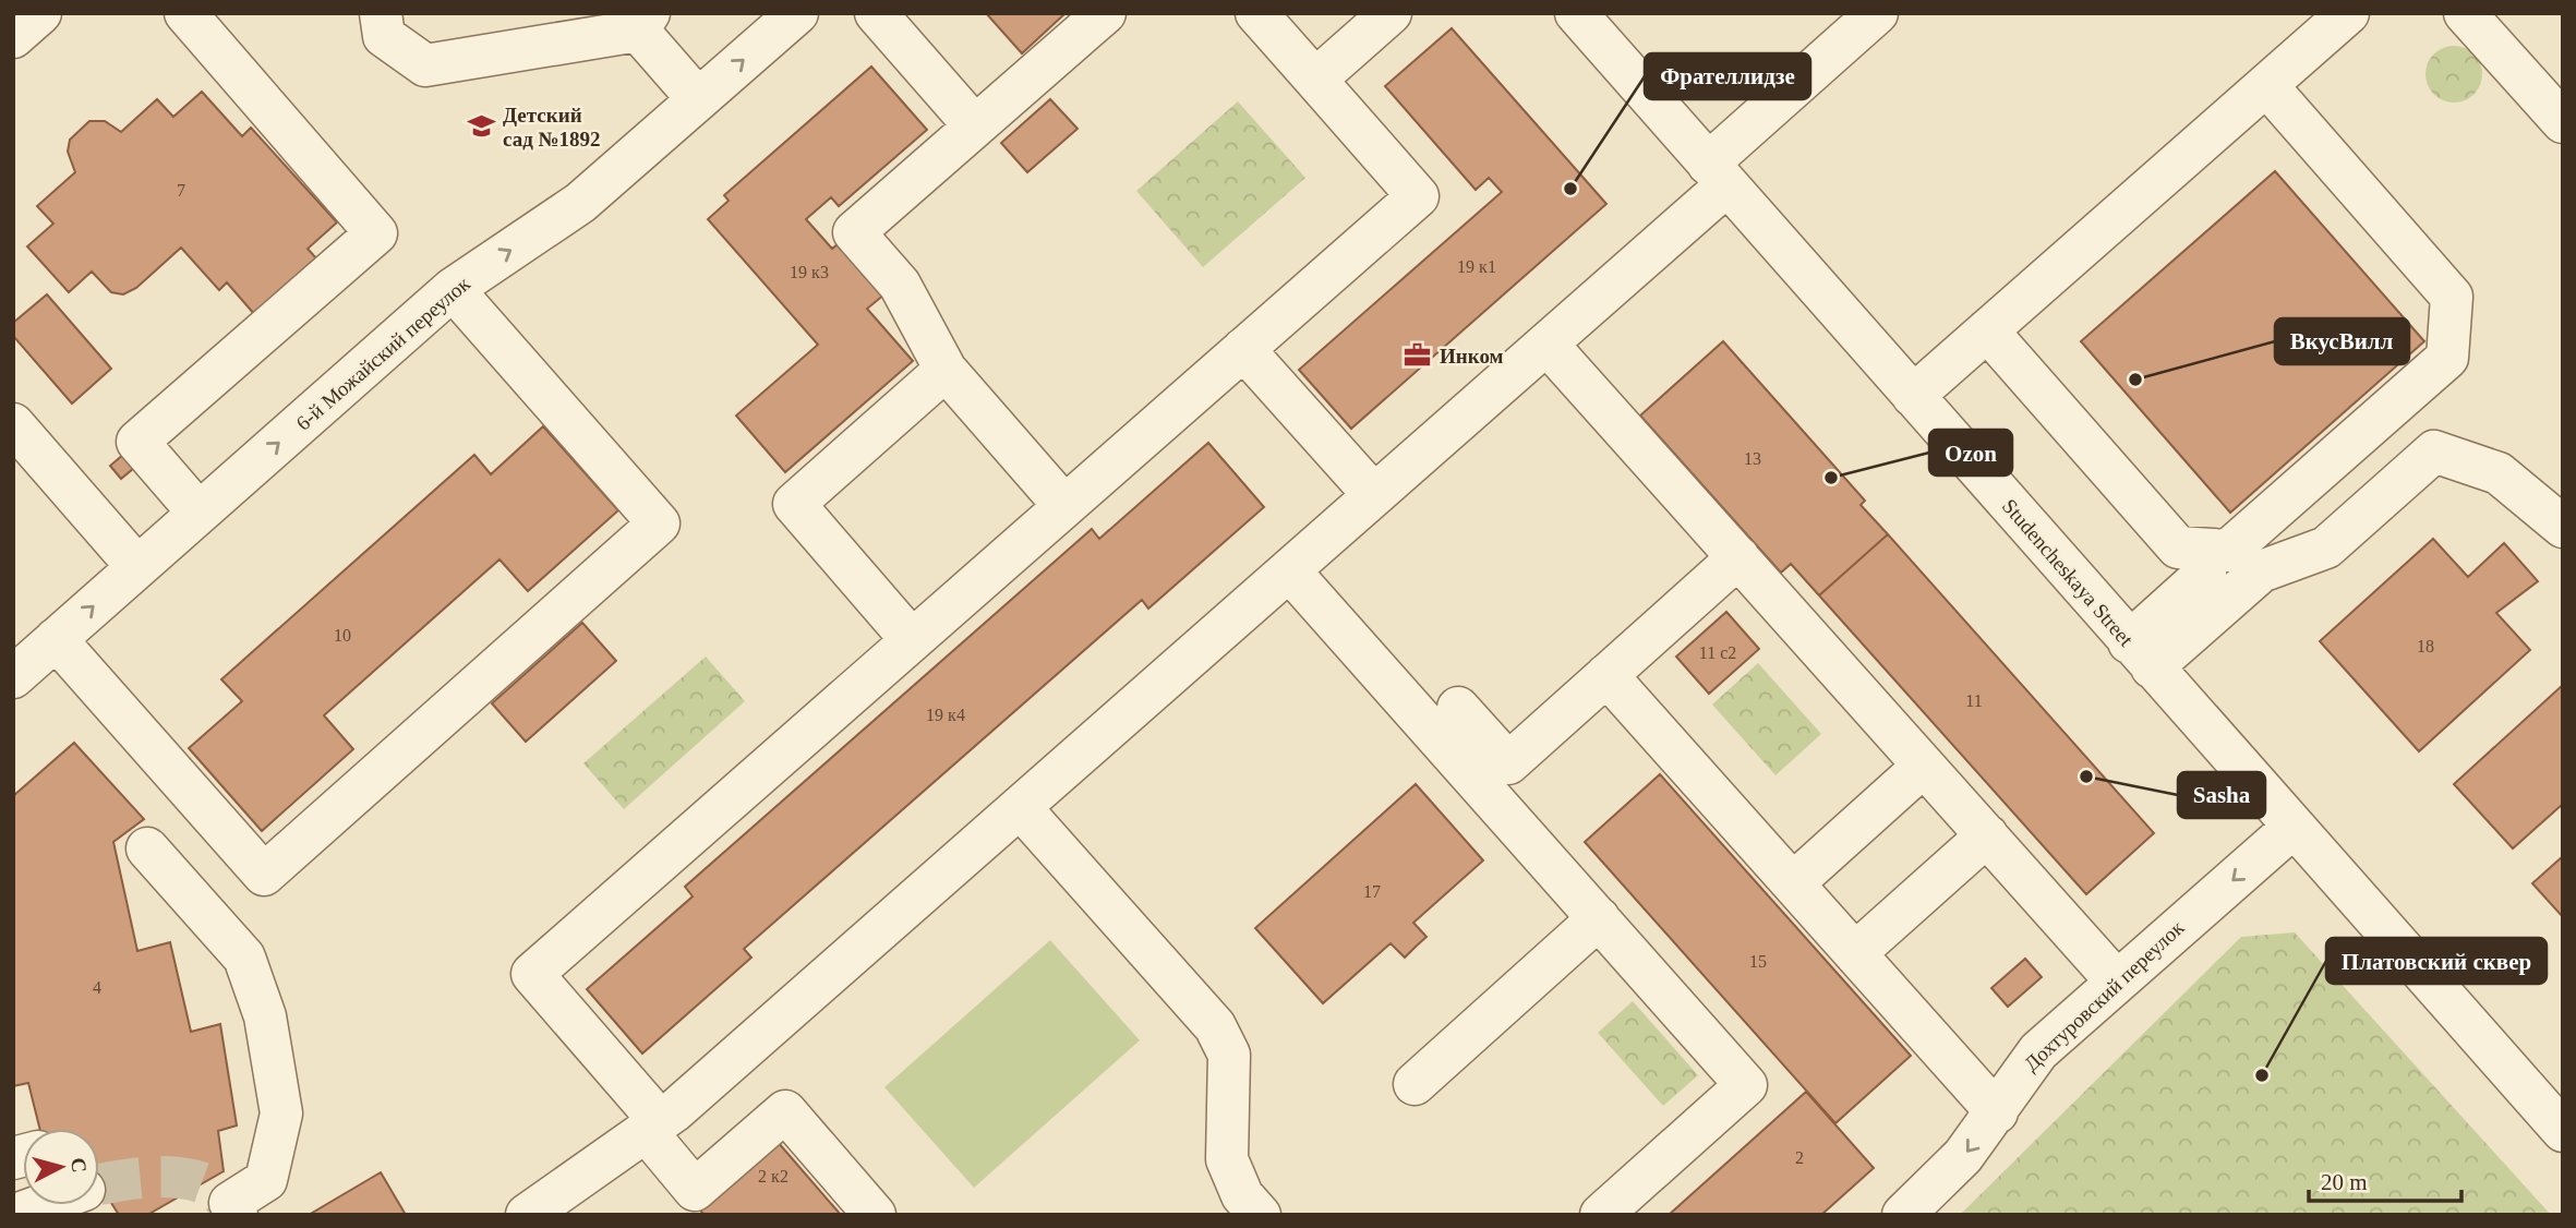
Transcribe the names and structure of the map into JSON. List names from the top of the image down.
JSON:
{
  "streets": {
    "street": ["6-й Можайский переулок", "Studencheskaya Street", "Дохтуровский переулок"]
  },
  "crossings": [
    ["Studencheskaya Street", "Дохтуровский переулок"]
  ],
  "one_way": ["6-й Можайский переулок", "Дохтуровский переулок"],
  "places": {
    "school or university": ["Детский сад №1892"],
    "other": [
      "Фрателлидзе",
      "ВкусВилл",
      "Ozon",
      "Sasha",
      "Платовский сквер"
    ],
    "office": ["Инком"]
  },
  "house_numbers": [
    "7",
    "19 к1",
    "19 к3",
    "13",
    "10",
    "18",
    "11 с2",
    "11",
    "19 к4",
    "17",
    "15",
    "4",
    "2",
    "2 к2"
  ],
  "scale_bar": "20 m",
  "north": "right"
}
